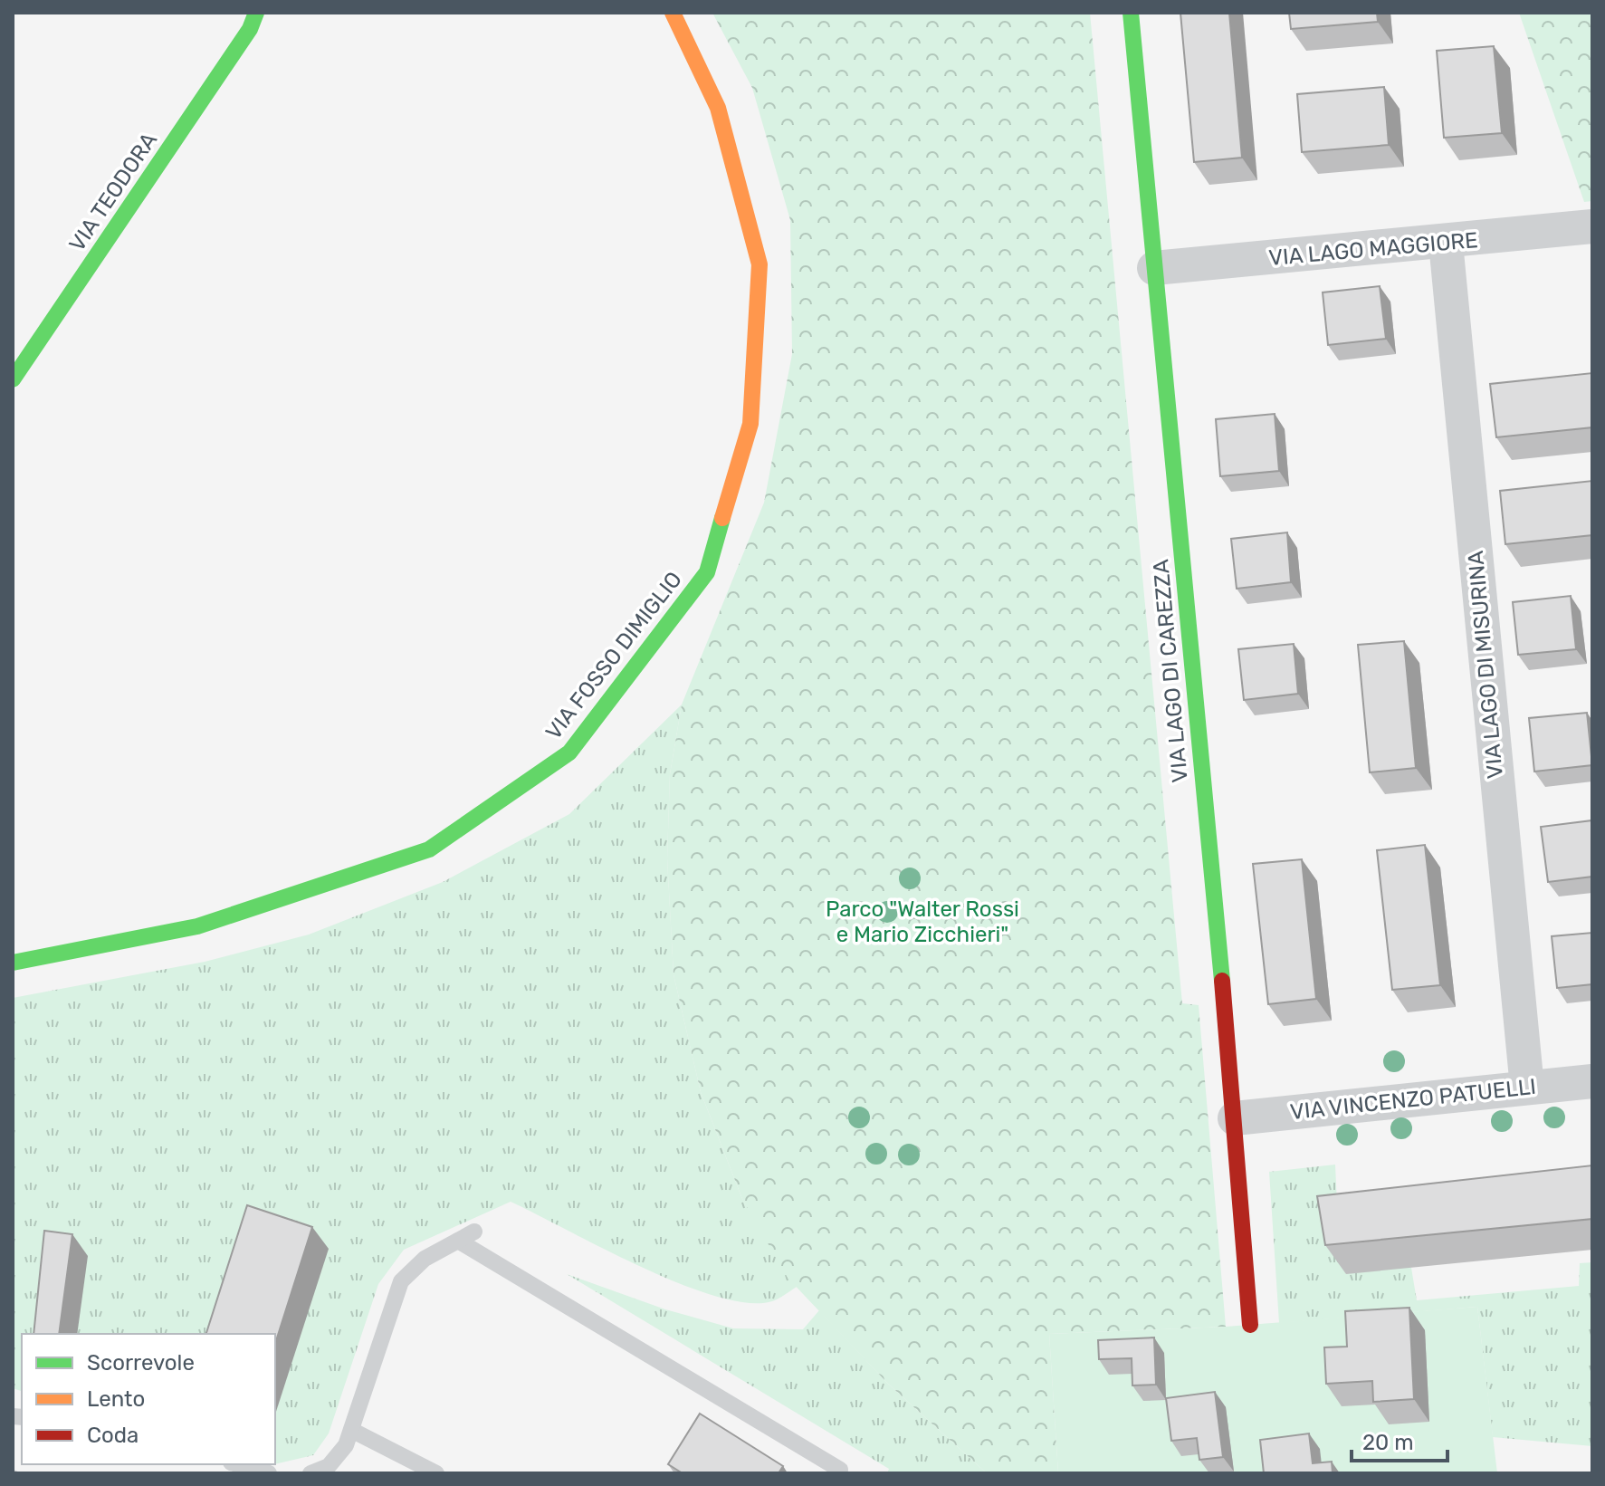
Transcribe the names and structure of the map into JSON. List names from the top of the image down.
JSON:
{
  "streets": {
    "street": [
      "VIA TEODORA",
      "VIA LAGO MAGGIORE",
      "VIA FOSSO DIMIGLIO",
      "VIA LAGO DI MISURINA",
      "VIA LAGO DI CAREZZA",
      "VIA VINCENZO PATUELLI"
    ]
  },
  "crossings": [
    ["VIA LAGO MAGGIORE", "VIA LAGO DI MISURINA"],
    ["VIA LAGO MAGGIORE", "VIA LAGO DI CAREZZA"],
    ["VIA LAGO DI MISURINA", "VIA VINCENZO PATUELLI"],
    ["VIA LAGO DI CAREZZA", "VIA VINCENZO PATUELLI"]
  ],
  "parks": ["Parco \"Walter Rossi e Mario Zicchieri\""],
  "legend": ["Scorrevole", "Lento", "Coda"],
  "scale_bar": "20 m"
}
